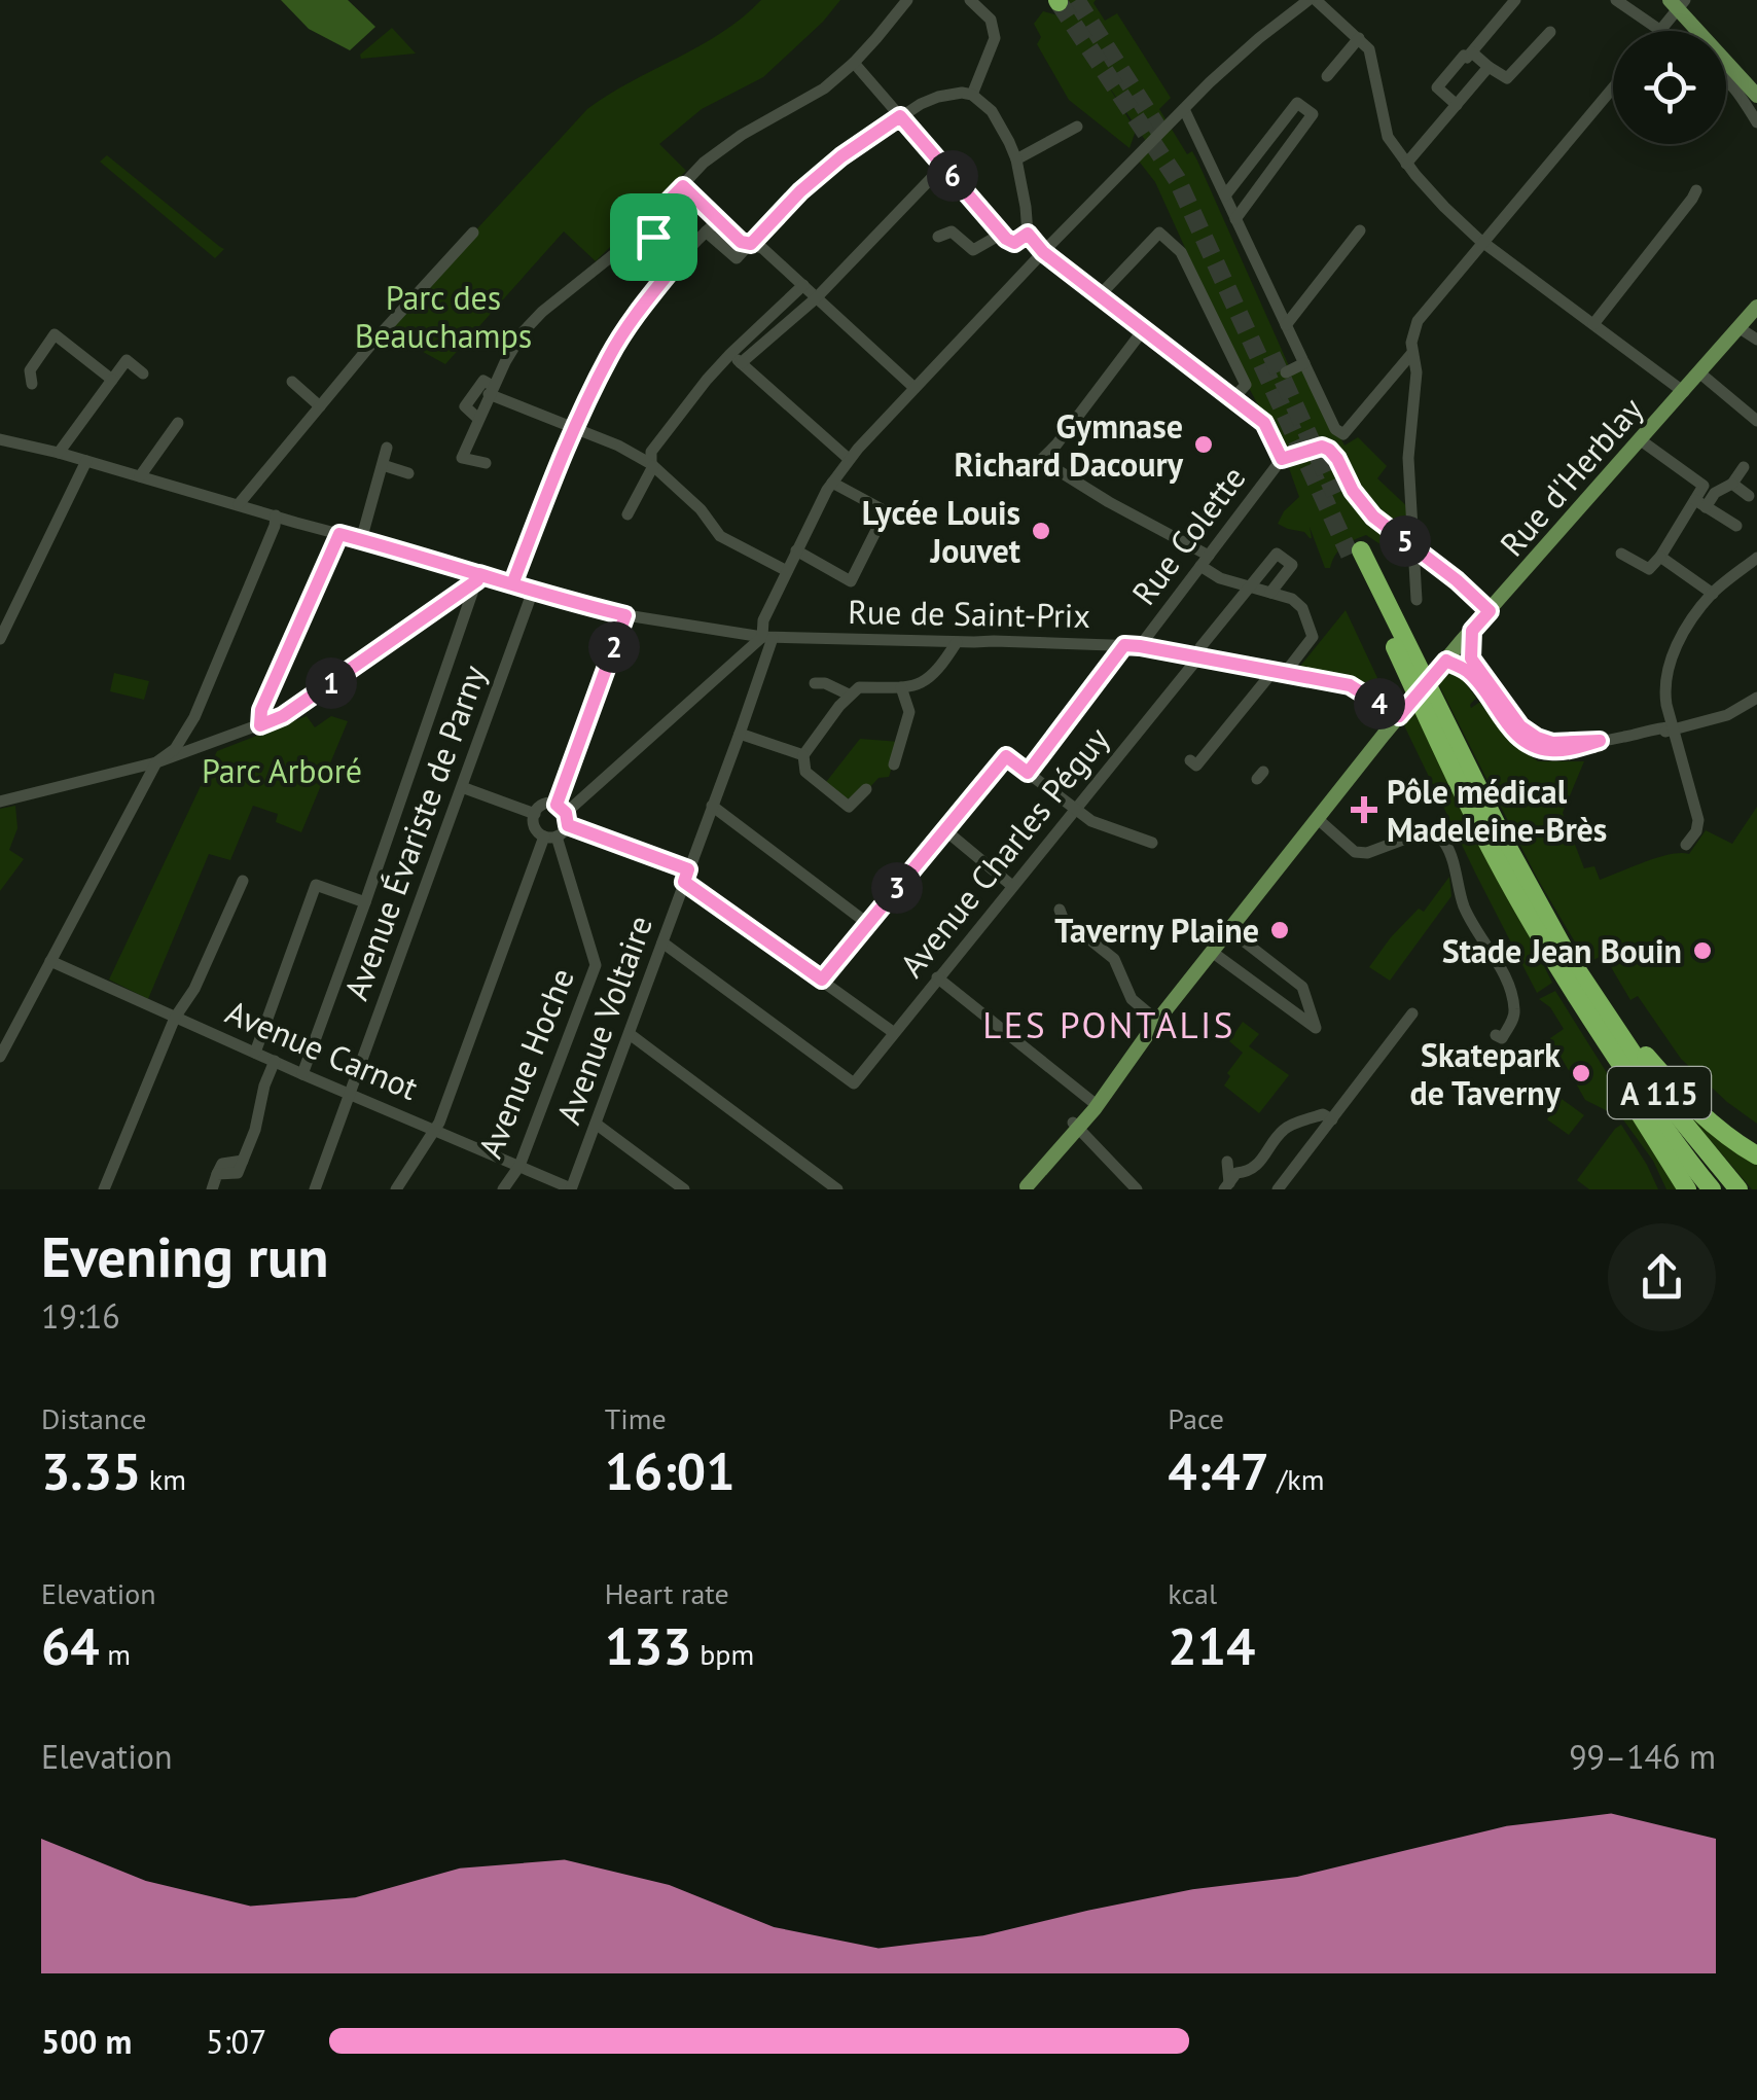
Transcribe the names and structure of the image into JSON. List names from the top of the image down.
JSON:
{
  "streets": {
    "highway": ["A 115"],
    "main road": ["Rue d'Herblay"],
    "street": [
      "Rue Colette",
      "Rue de Saint-Prix",
      "Avenue Évariste de Parny",
      "Avenue Charles Péguy",
      "Avenue Voltaire",
      "Avenue Carnot",
      "Avenue Hoche"
    ]
  },
  "crossings": [
    ["Rue d'Herblay", "Rue de Saint-Prix"],
    ["Rue Colette", "Rue de Saint-Prix"],
    ["Rue de Saint-Prix", "Avenue Évariste de Parny"],
    ["Rue de Saint-Prix", "Avenue Charles Péguy"],
    ["Rue de Saint-Prix", "Avenue Voltaire"],
    ["Avenue Évariste de Parny", "Avenue Carnot"],
    ["Avenue Charles Péguy", "Avenue Voltaire"],
    ["Avenue Voltaire", "Avenue Carnot"],
    ["Avenue Carnot", "Avenue Hoche"]
  ],
  "districts": ["LES PONTALIS"],
  "parks": ["Parc des Beauchamps", "Parc Arboré"],
  "places": {
    "other": [
      "Gymnase Richard Dacoury",
      "Lycée Louis Jouvet",
      "Taverny Plaine",
      "Stade Jean Bouin",
      "Skatepark de Taverny"
    ],
    "health": ["Pôle médical Madeleine-Brès"]
  },
  "page": {
    "pins": [
      "6",
      "5",
      "2",
      "1",
      "4",
      "3"
    ],
    "heading": ["Evening run", "19:16"],
    "stats": [
      ["Distance", "3.35 km"],
      ["Time", "16:01"],
      ["Pace", "4:47 /km"],
      ["Elevation", "64 m"],
      ["Heart rate", "133 bpm"],
      ["kcal", "214"]
    ],
    "chart": ["Elevation", "99–146 m"],
    "list": [
      {
        "name": "500 m",
        "note": "5:07"
      }
    ]
  }
}
